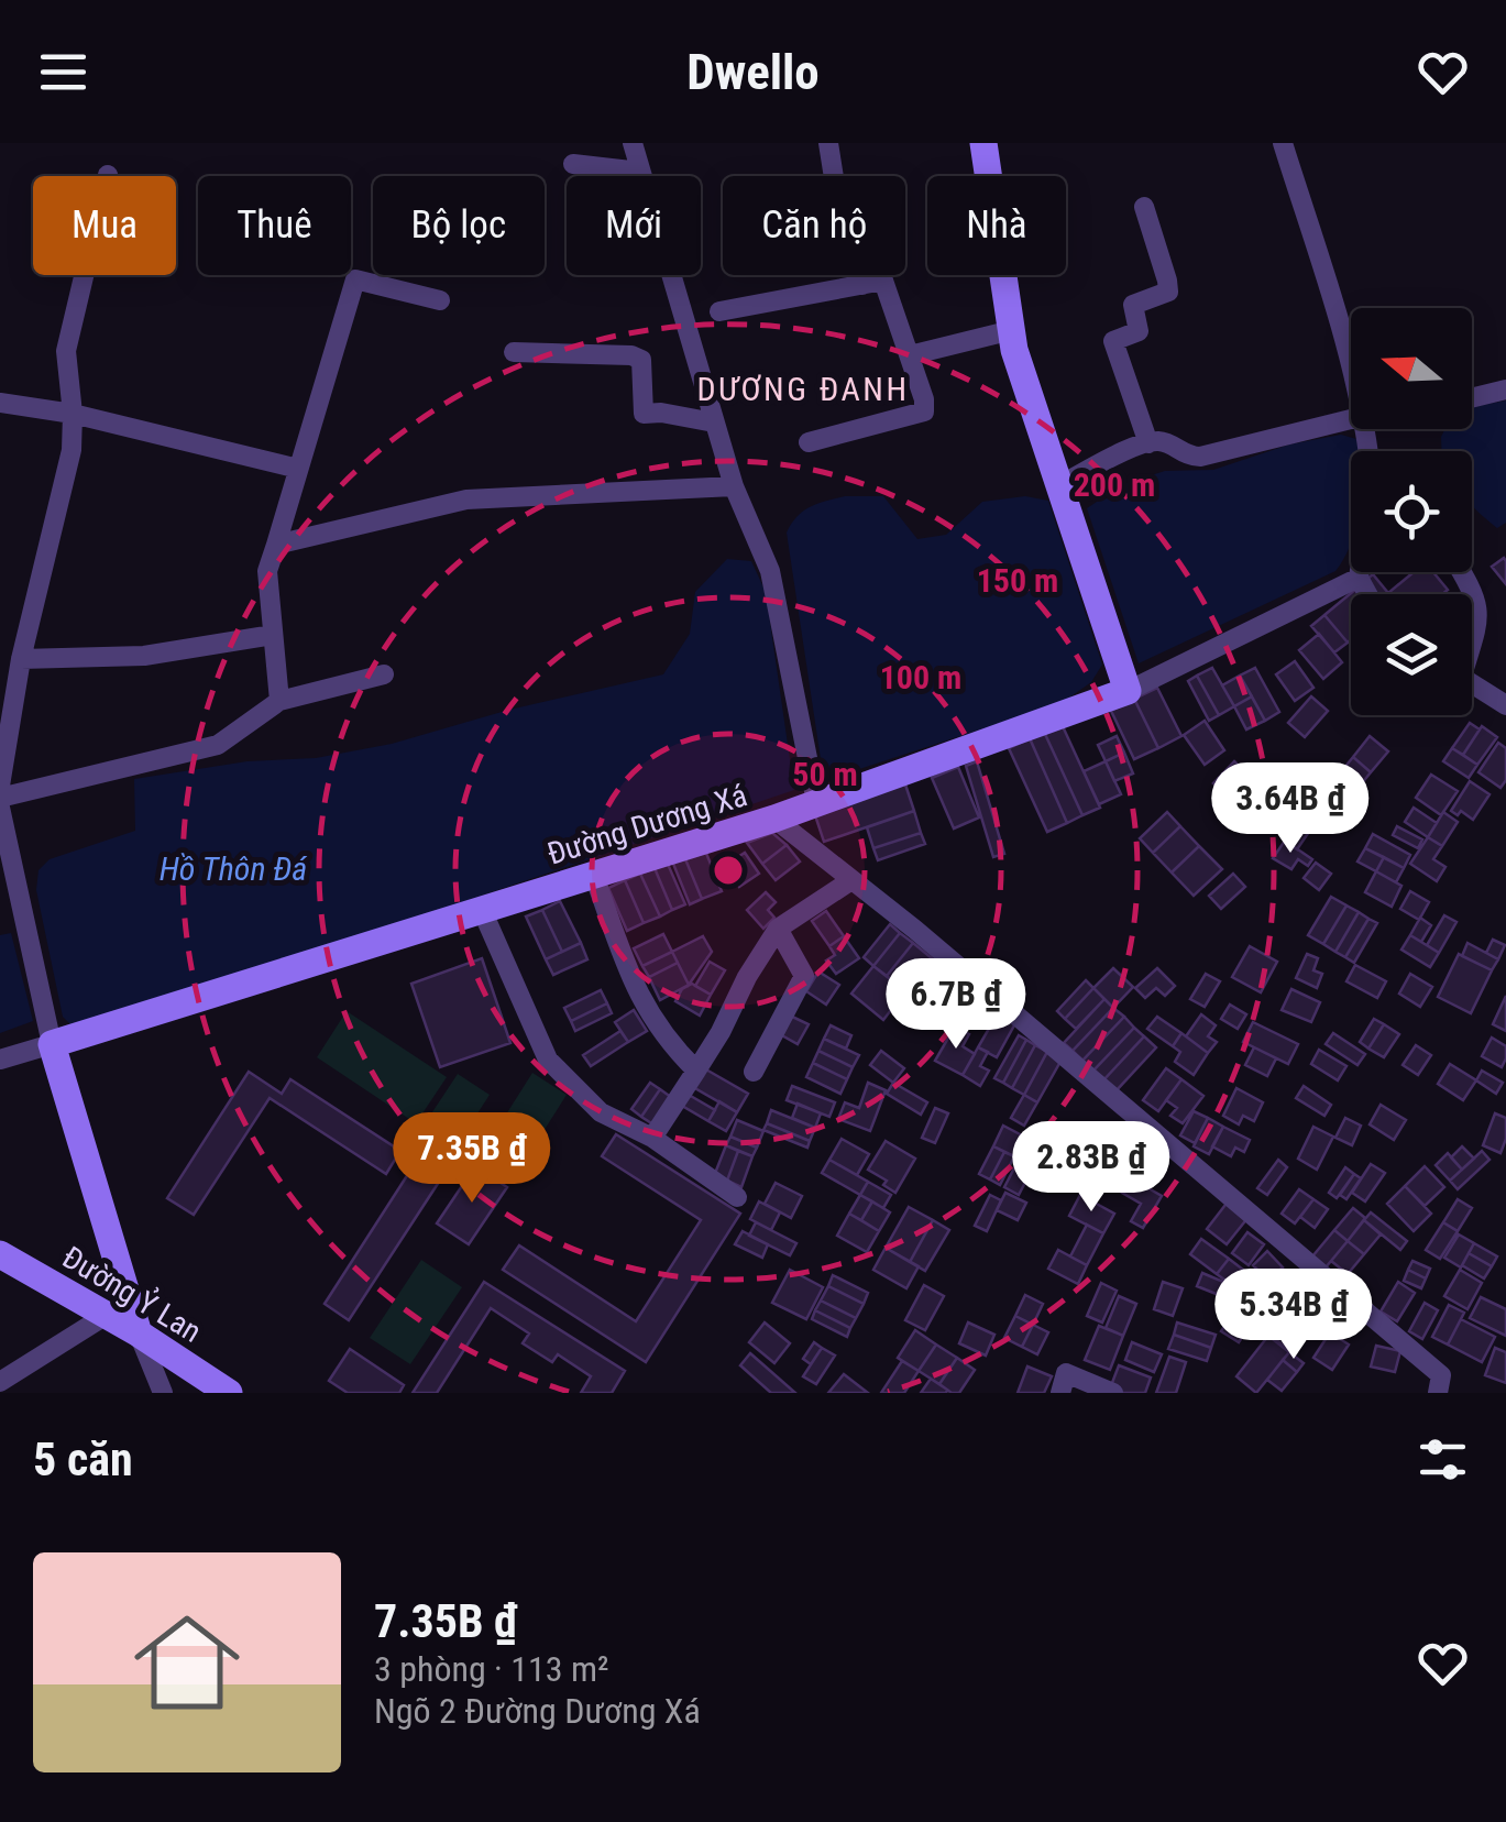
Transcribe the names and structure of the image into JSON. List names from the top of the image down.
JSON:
{
  "streets": {
    "street": ["Đường Dương Xá", "Đường Ỷ Lan"]
  },
  "districts": ["DƯƠNG ĐANH"],
  "water": ["Hồ Thôn Đá"],
  "north": "left",
  "page": {
    "header": "Dwello",
    "chip": [
      "Mua",
      "Thuê",
      "Bộ lọc",
      "Mới",
      "Căn hộ",
      "Nhà"
    ],
    "price": [
      "3.64B ₫",
      "6.7B ₫",
      "7.35B ₫",
      "2.83B ₫",
      "5.34B ₫"
    ],
    "heading": "5 căn",
    "list": [
      {
        "name": "7.35B ₫",
        "note": "3 phòng · 113 m² · Ngõ 2 Đường Dương Xá"
      }
    ]
  },
  "rings": [
    "200 m",
    "150 m",
    "100 m",
    "50 m"
  ]
}
